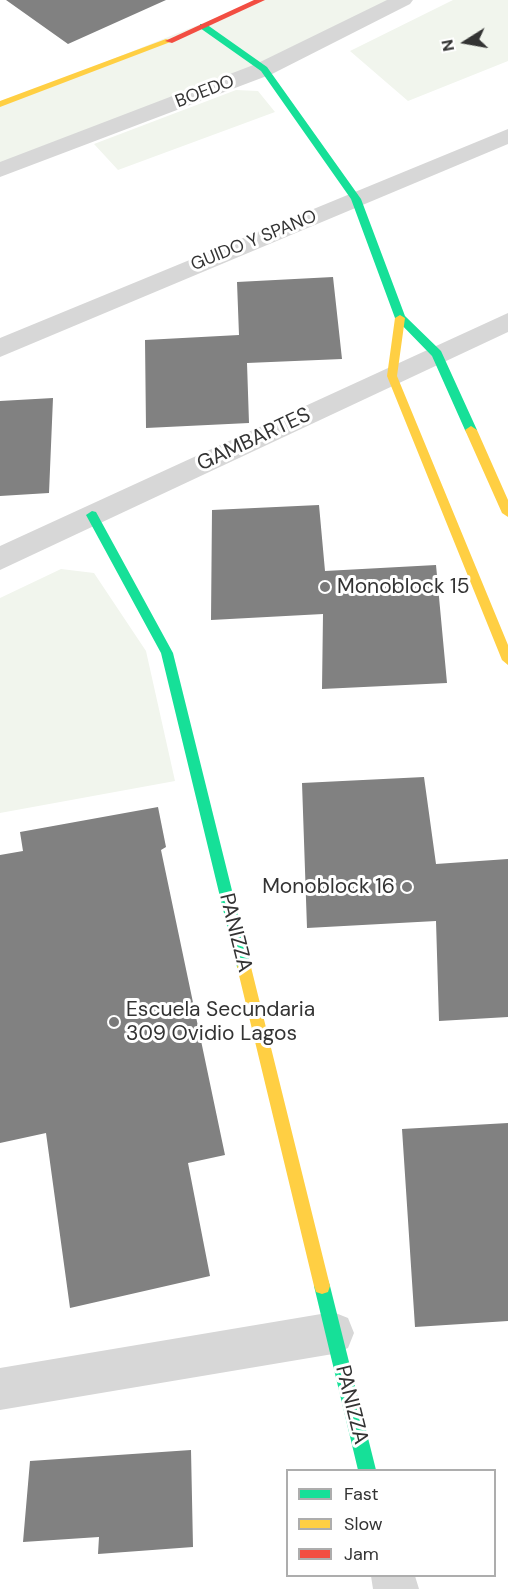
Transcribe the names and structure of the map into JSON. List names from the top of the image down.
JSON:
{
  "streets": {
    "street": [
      "BOEDO",
      "GUIDO Y SPANO",
      "GAMBARTES",
      "PANIZZA"
    ]
  },
  "crossings": [
    ["GAMBARTES", "PANIZZA"]
  ],
  "places": ["Monoblock 15", "Monoblock 16", "Escuela Secundaria 309 Ovidio Lagos"],
  "legend": ["Fast", "Slow", "Jam"],
  "north": "left"
}
